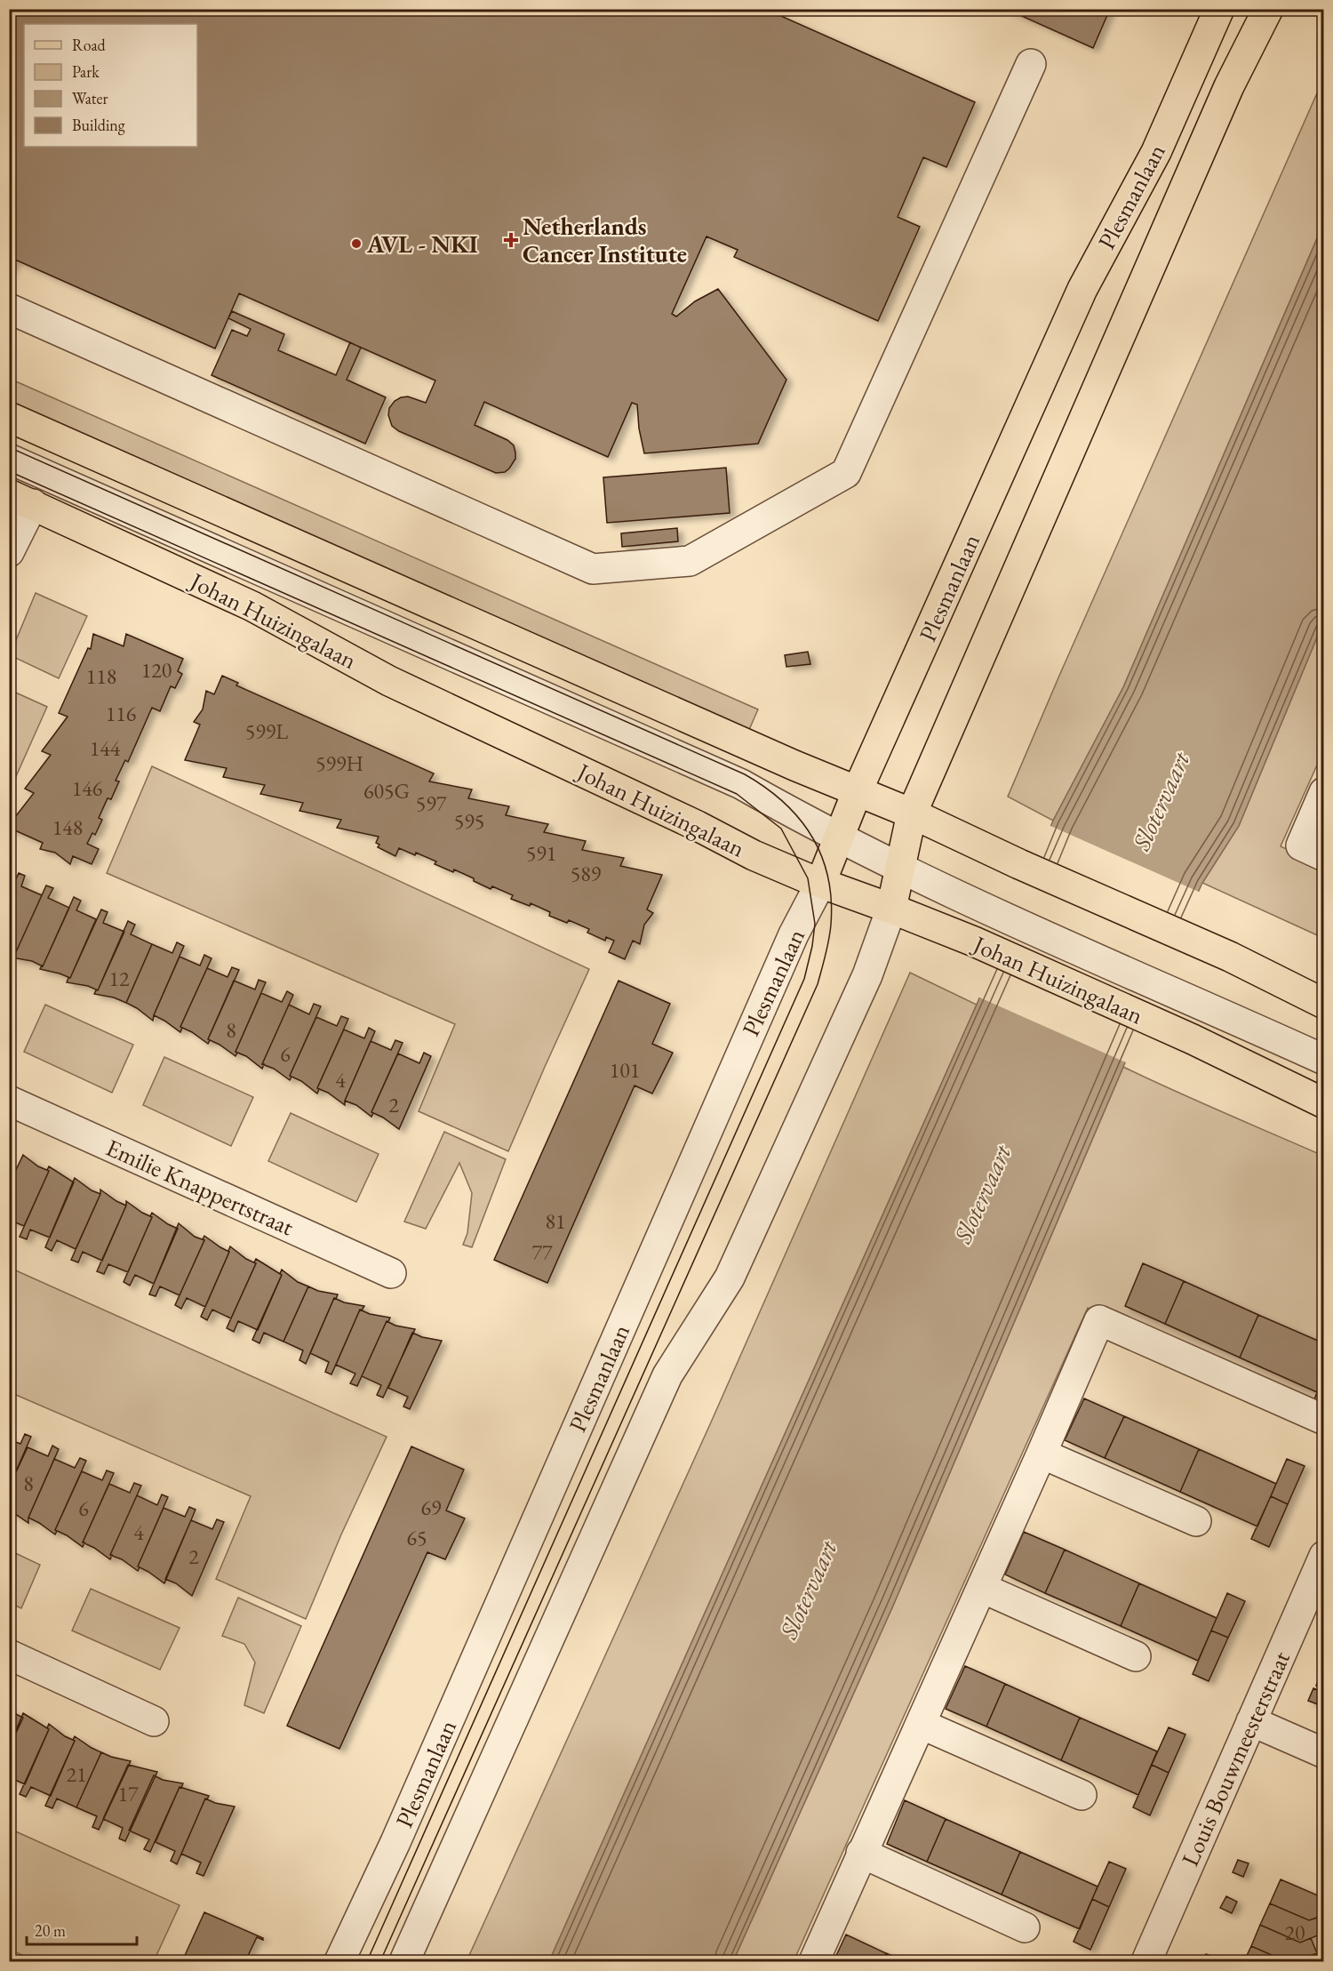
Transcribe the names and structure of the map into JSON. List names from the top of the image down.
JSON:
{
  "streets": {
    "main road": ["Plesmanlaan", "Johan Huizingalaan"],
    "street": ["Emilie Knappertstraat", "Louis Bouwmeesterstraat"]
  },
  "crossings": [
    ["Plesmanlaan", "Johan Huizingalaan"]
  ],
  "water": ["Slotervaart"],
  "places": {
    "health": ["Netherlands Cancer Institute"],
    "other": ["AVL - NKI"]
  },
  "house_numbers": [
    "120",
    "118",
    "116",
    "599L",
    "144",
    "599H",
    "146",
    "605G",
    "597",
    "595",
    "148",
    "591",
    "589",
    "12",
    "8",
    "6",
    "101",
    "4",
    "2",
    "81",
    "77",
    "8",
    "69",
    "6",
    "4",
    "65",
    "2",
    "21",
    "17",
    "20"
  ],
  "legend": [
    "Road",
    "Park",
    "Water",
    "Building"
  ],
  "scale_bar": "20 m"
}
